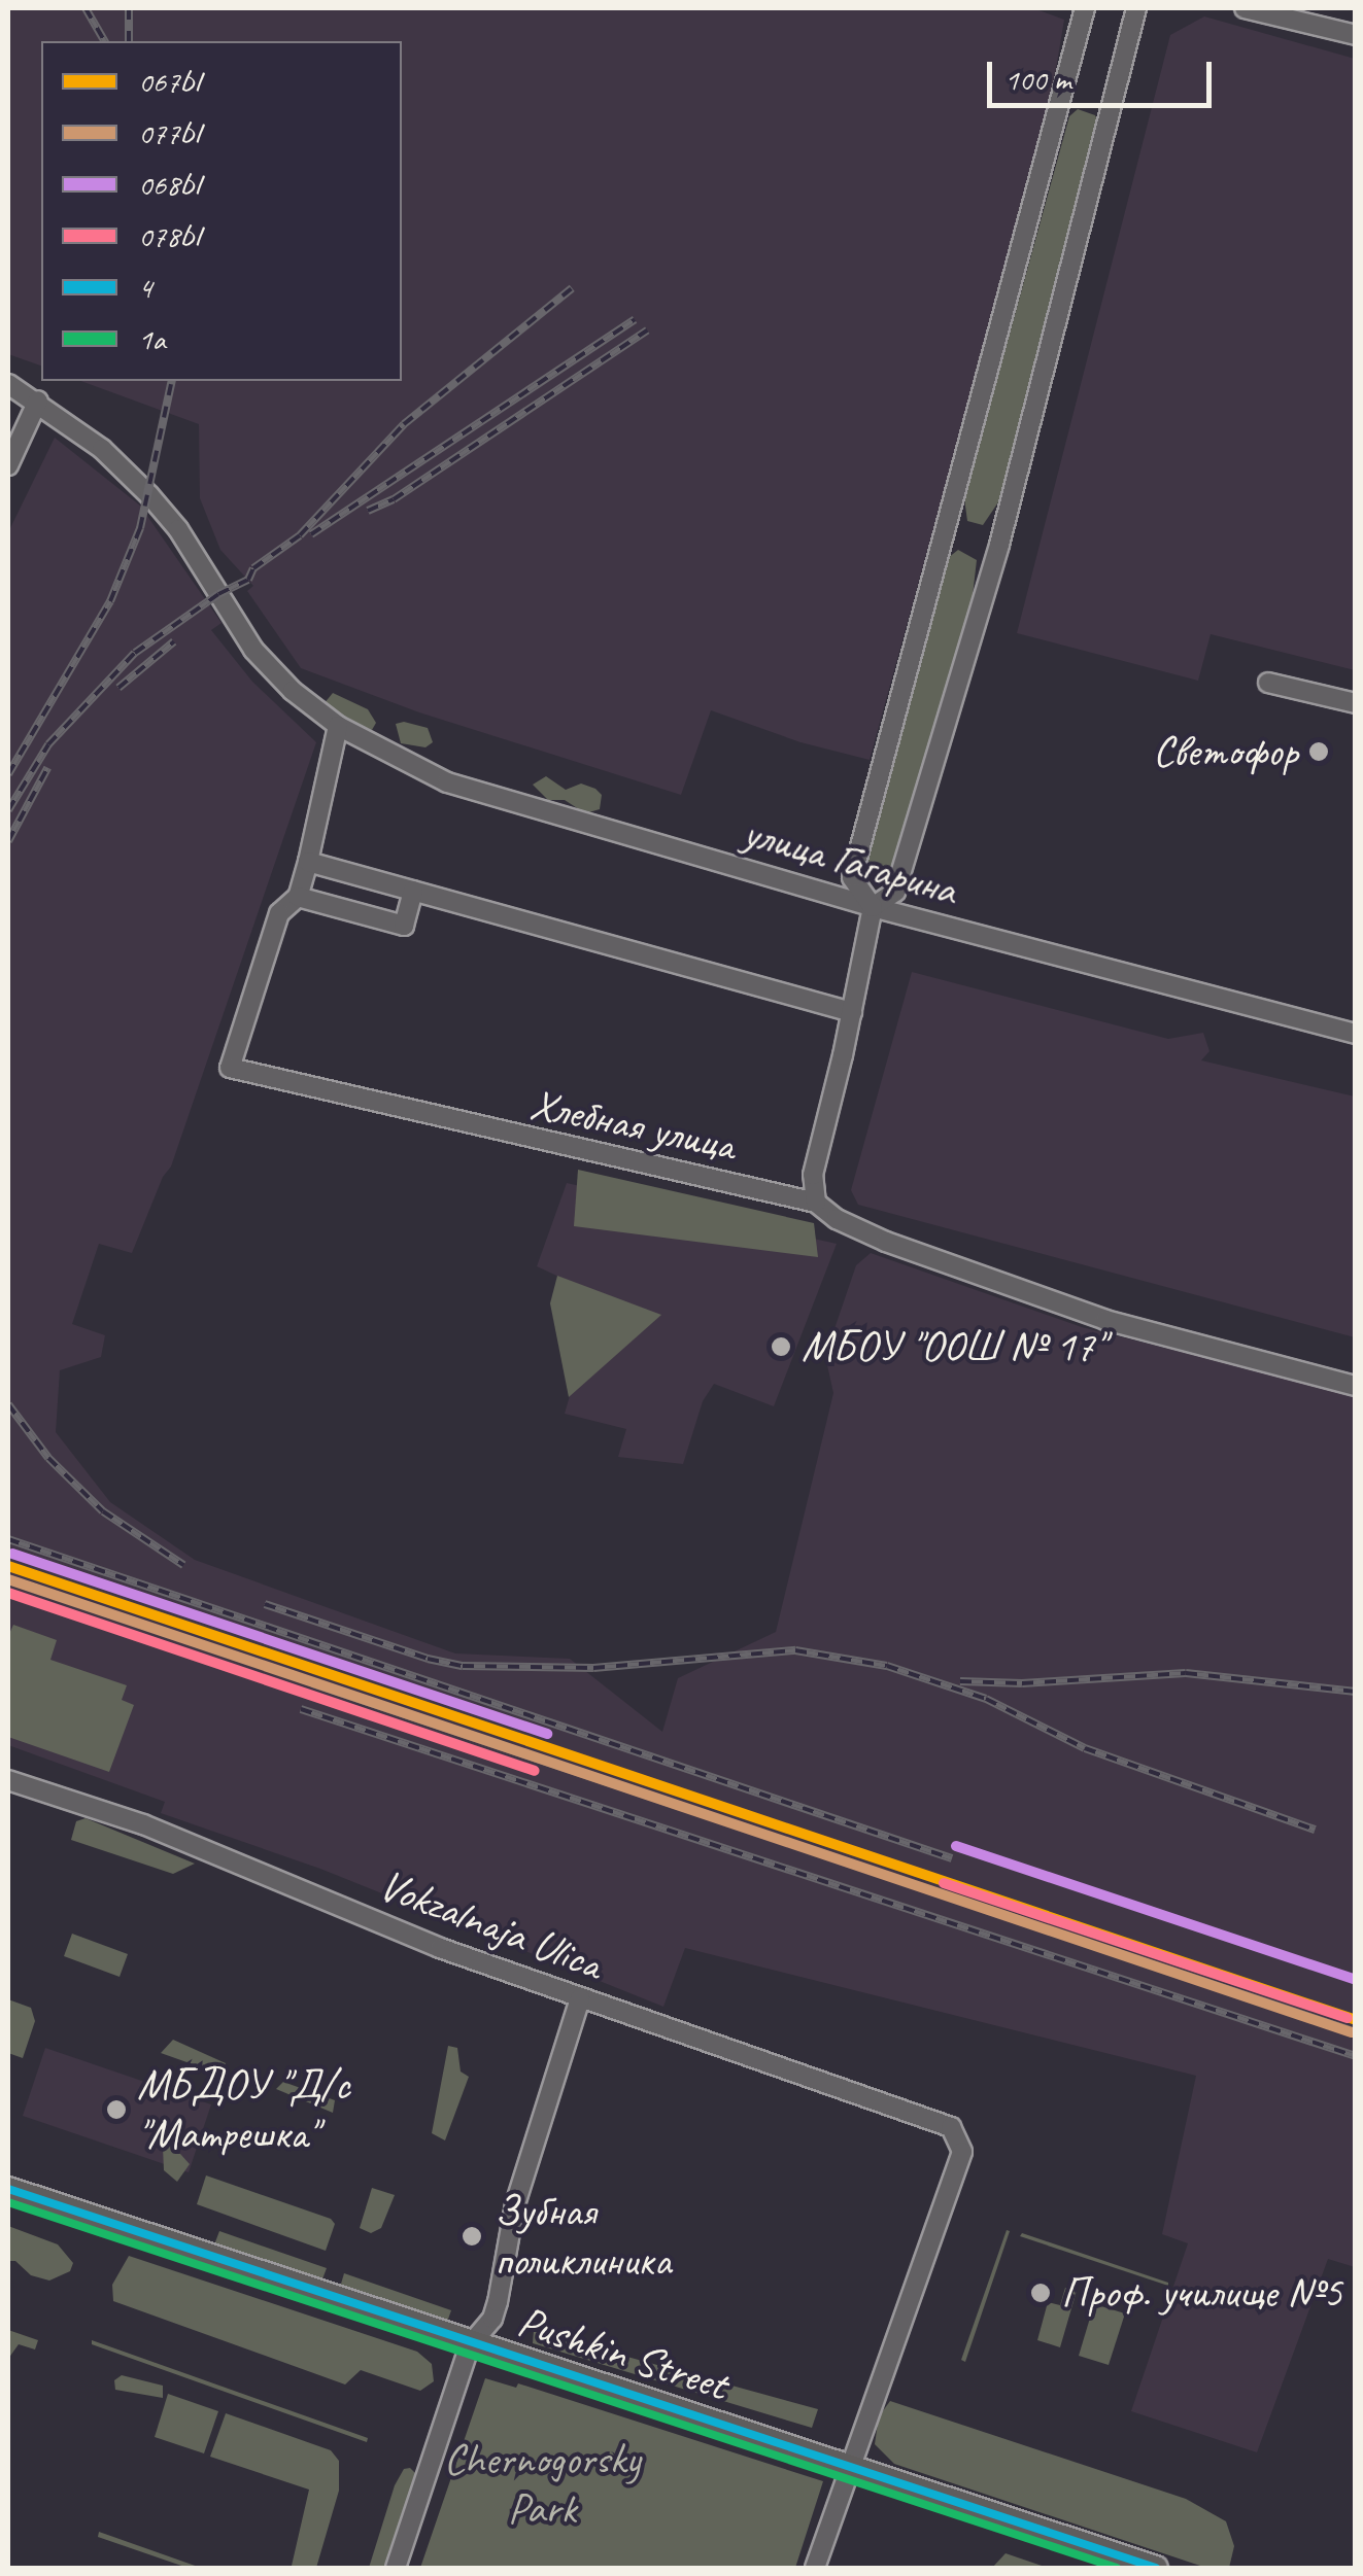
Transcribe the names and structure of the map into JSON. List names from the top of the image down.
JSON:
{
  "streets": {
    "main road": ["Pushkin Street"],
    "street": ["улица Гагарина", "Хлебная улица", "Vokzalnaja Ulica"]
  },
  "crossings": [
    ["улица Гагарина", "Хлебная улица"],
    ["Vokzalnaja Ulica", "Pushkin Street"]
  ],
  "parks": ["Chernogorsky Park"],
  "places": [
    "Светофор",
    "МБОУ \"ООШ № 17\"",
    "МБДОУ \"Д/с \"Матрешка\"",
    "Зубная поликлиника",
    "Проф. училище №5"
  ],
  "lines": [
    "transit line 068Ы",
    "transit line 067Ы",
    "transit line 077Ы",
    "transit line 078Ы",
    "transit line 4",
    "transit line 1а"
  ],
  "legend": [
    "067Ы",
    "077Ы",
    "068Ы",
    "078Ы",
    "4",
    "1а"
  ],
  "scale_bar": "100 m"
}
